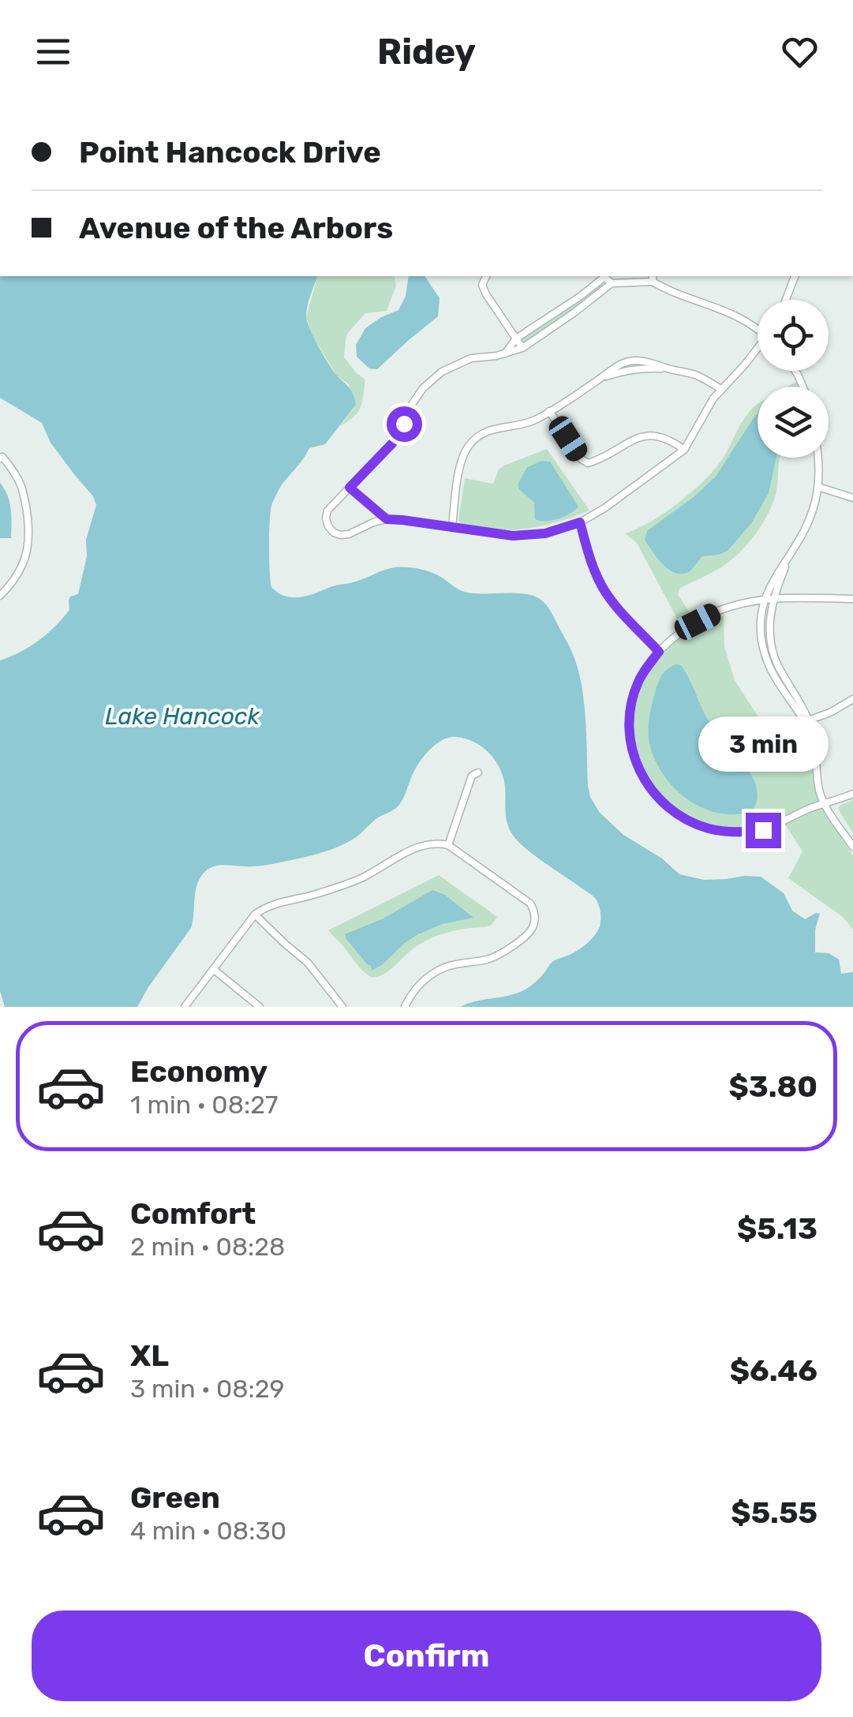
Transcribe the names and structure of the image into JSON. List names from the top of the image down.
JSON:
{
  "water": ["Lake Hancock"],
  "page": {
    "header": "Ridey",
    "banner": ["Point Hancock Drive", "Avenue of the Arbors"],
    "bubble": "3 min",
    "list": [
      {
        "name": "Economy",
        "note": "1 min · 08:27",
        "value": "$3.80"
      },
      {
        "name": "Comfort",
        "note": "2 min · 08:28",
        "value": "$5.13"
      },
      {
        "name": "XL",
        "note": "3 min · 08:29",
        "value": "$6.46"
      },
      {
        "name": "Green",
        "note": "4 min · 08:30",
        "value": "$5.55"
      }
    ],
    "buttons": "Confirm"
  }
}
